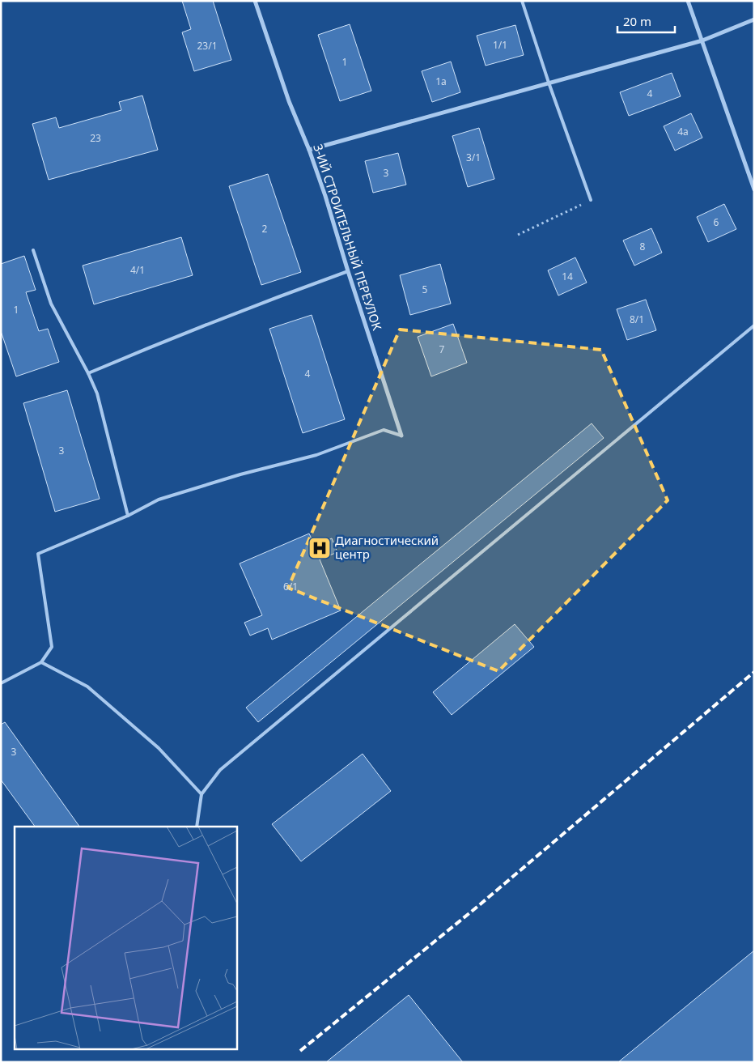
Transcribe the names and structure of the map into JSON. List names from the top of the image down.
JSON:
{
  "streets": {
    "street": ["3-ИЙ СТРОИТЕЛЬНЫЙ ПЕРЕУЛОК"]
  },
  "places": {
    "hospital": ["Диагностический центр"]
  },
  "house_numbers": [
    "1/1",
    "23/1",
    "1",
    "1а",
    "4",
    "4а",
    "23",
    "3/1",
    "3",
    "6",
    "2",
    "8",
    "4/1",
    "14",
    "5",
    "1",
    "8/1",
    "7",
    "4",
    "3",
    "6/1",
    "3"
  ],
  "scale_bar": "20 m"
}
